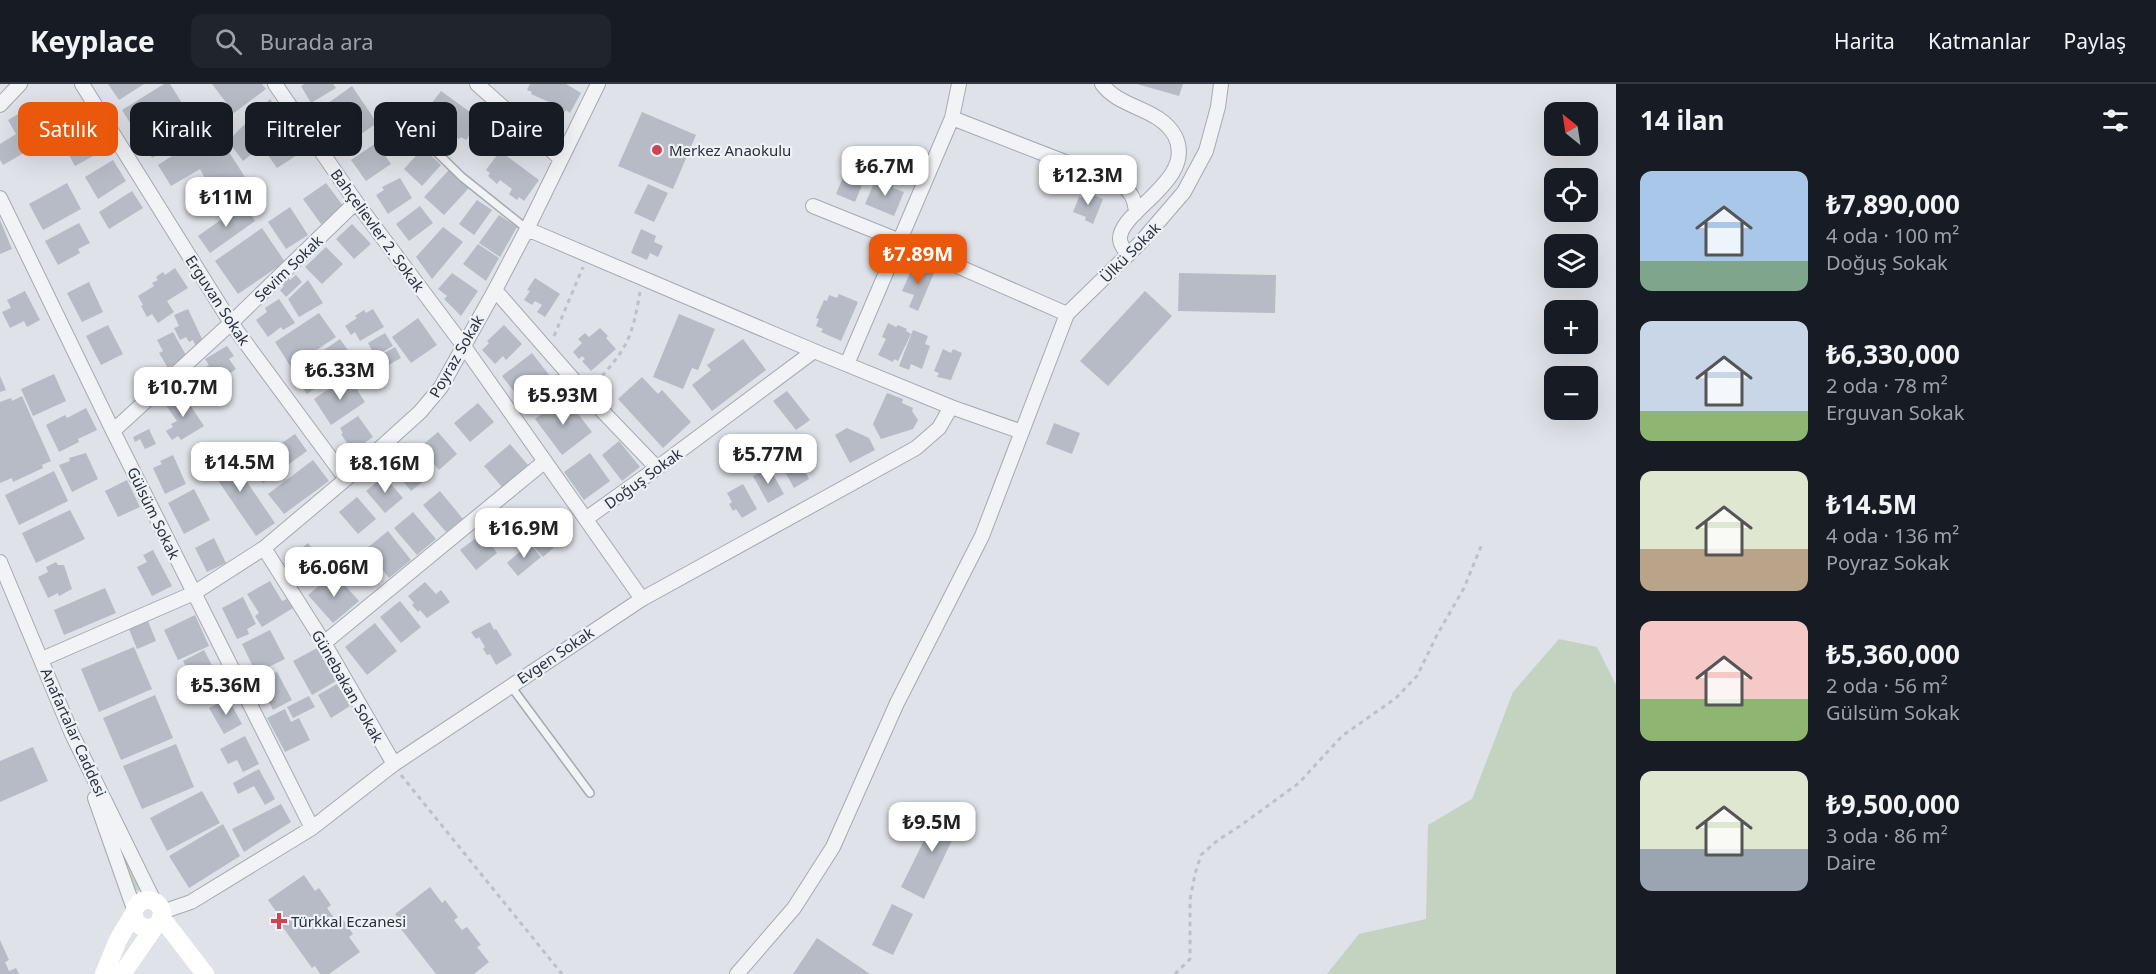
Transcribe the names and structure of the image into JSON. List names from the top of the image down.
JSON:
{
  "streets": {
    "street": [
      "Bahçelievler 2. Sokak",
      "Ülkü Sokak",
      "Sevim Sokak",
      "Erguvan Sokak",
      "Poyraz Sokak",
      "Doğuş Sokak",
      "Gülsüm Sokak",
      "Evgen Sokak",
      "Günebakan Sokak",
      "Anafartalar Caddesi"
    ]
  },
  "crossings": [
    ["Bahçelievler 2. Sokak", "Sevim Sokak"],
    ["Bahçelievler 2. Sokak", "Poyraz Sokak"],
    ["Bahçelievler 2. Sokak", "Doğuş Sokak"],
    ["Bahçelievler 2. Sokak", "Evgen Sokak"],
    ["Sevim Sokak", "Erguvan Sokak"],
    ["Sevim Sokak", "Gülsüm Sokak"],
    ["Erguvan Sokak", "Poyraz Sokak"],
    ["Poyraz Sokak", "Gülsüm Sokak"],
    ["Poyraz Sokak", "Günebakan Sokak"],
    ["Poyraz Sokak", "Anafartalar Caddesi"],
    ["Gülsüm Sokak", "Evgen Sokak"],
    ["Evgen Sokak", "Günebakan Sokak"],
    ["Evgen Sokak", "Anafartalar Caddesi"]
  ],
  "places": {
    "other": ["Merkez Anaokulu"],
    "health": ["Türkkal Eczanesi"]
  },
  "north": "top left",
  "page": {
    "header": "Keyplace",
    "search": "Burada ara",
    "nav": ["Harita", "Katmanlar", "Paylaş"],
    "heading": "14 ilan",
    "map_buttons": ["+", "−"],
    "chip": [
      "Satılık",
      "Kiralık",
      "Filtreler",
      "Yeni",
      "Daire"
    ],
    "price": [
      "₺6.7M",
      "₺12.3M",
      "₺11M",
      "₺7.89M",
      "₺6.33M",
      "₺10.7M",
      "₺5.93M",
      "₺5.77M",
      "₺14.5M",
      "₺8.16M",
      "₺16.9M",
      "₺6.06M",
      "₺5.36M",
      "₺9.5M"
    ],
    "list": [
      {
        "name": "₺7,890,000",
        "note": "4 oda · 100 m² · Doğuş Sokak"
      },
      {
        "name": "₺6,330,000",
        "note": "2 oda · 78 m² · Erguvan Sokak"
      },
      {
        "name": "₺14.5M",
        "note": "4 oda · 136 m² · Poyraz Sokak"
      },
      {
        "name": "₺5,360,000",
        "note": "2 oda · 56 m² · Gülsüm Sokak"
      },
      {
        "name": "₺9,500,000",
        "note": "3 oda · 86 m² · Daire"
      }
    ]
  }
}
